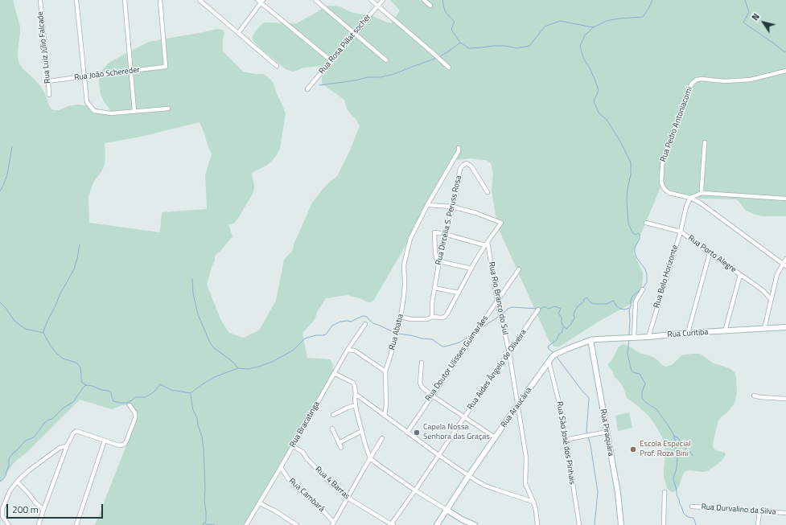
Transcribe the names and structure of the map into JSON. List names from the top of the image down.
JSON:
{
  "streets": {
    "street": [
      "Rua Rosa Pillat socher",
      "Rua Luiz Júlio Falcade",
      "Rua João Schereder",
      "Rua Pedro Antoniacomi",
      "Rua Dircélia S. Peruss Rosa",
      "Rua Porto Alegre",
      "Rua Belo Horizonte",
      "Rua Rio Branco do Sul",
      "Rua Abatia",
      "Rua Curitiba",
      "Rua Doutor Ulisses Guimarães",
      "Rua Aides Ângelo de Oliveira",
      "Rua Araucária",
      "Rua Bracatinga",
      "Rua Piraquara",
      "Rua São José dos Pinhais",
      "Rua 4 Barras",
      "Rua Cambará",
      "Rua Durvalino da Silva"
    ]
  },
  "crossings": [
    ["Rua Luiz Júlio Falcade", "Rua João Schereder"],
    ["Rua Pedro Antoniacomi", "Rua Belo Horizonte"],
    ["Rua Porto Alegre", "Rua Belo Horizonte"],
    ["Rua Belo Horizonte", "Rua Curitiba"],
    ["Rua Rio Branco do Sul", "Rua Doutor Ulisses Guimarães"],
    ["Rua Rio Branco do Sul", "Rua Aides Ângelo de Oliveira"],
    ["Rua Rio Branco do Sul", "Rua Araucária"],
    ["Rua Curitiba", "Rua Araucária"],
    ["Rua Curitiba", "Rua Piraquara"],
    ["Rua Aides Ângelo de Oliveira", "Rua 4 Barras"],
    ["Rua Araucária", "Rua Piraquara"],
    ["Rua Araucária", "Rua São José dos Pinhais"],
    ["Rua Bracatinga", "Rua 4 Barras"],
    ["Rua Bracatinga", "Rua Cambará"]
  ],
  "places": ["Capela Nossa Senhora das Graças", "Escola Especial Prof. Roza Bini"],
  "scale_bar": "200 m",
  "north": "top left"
}
